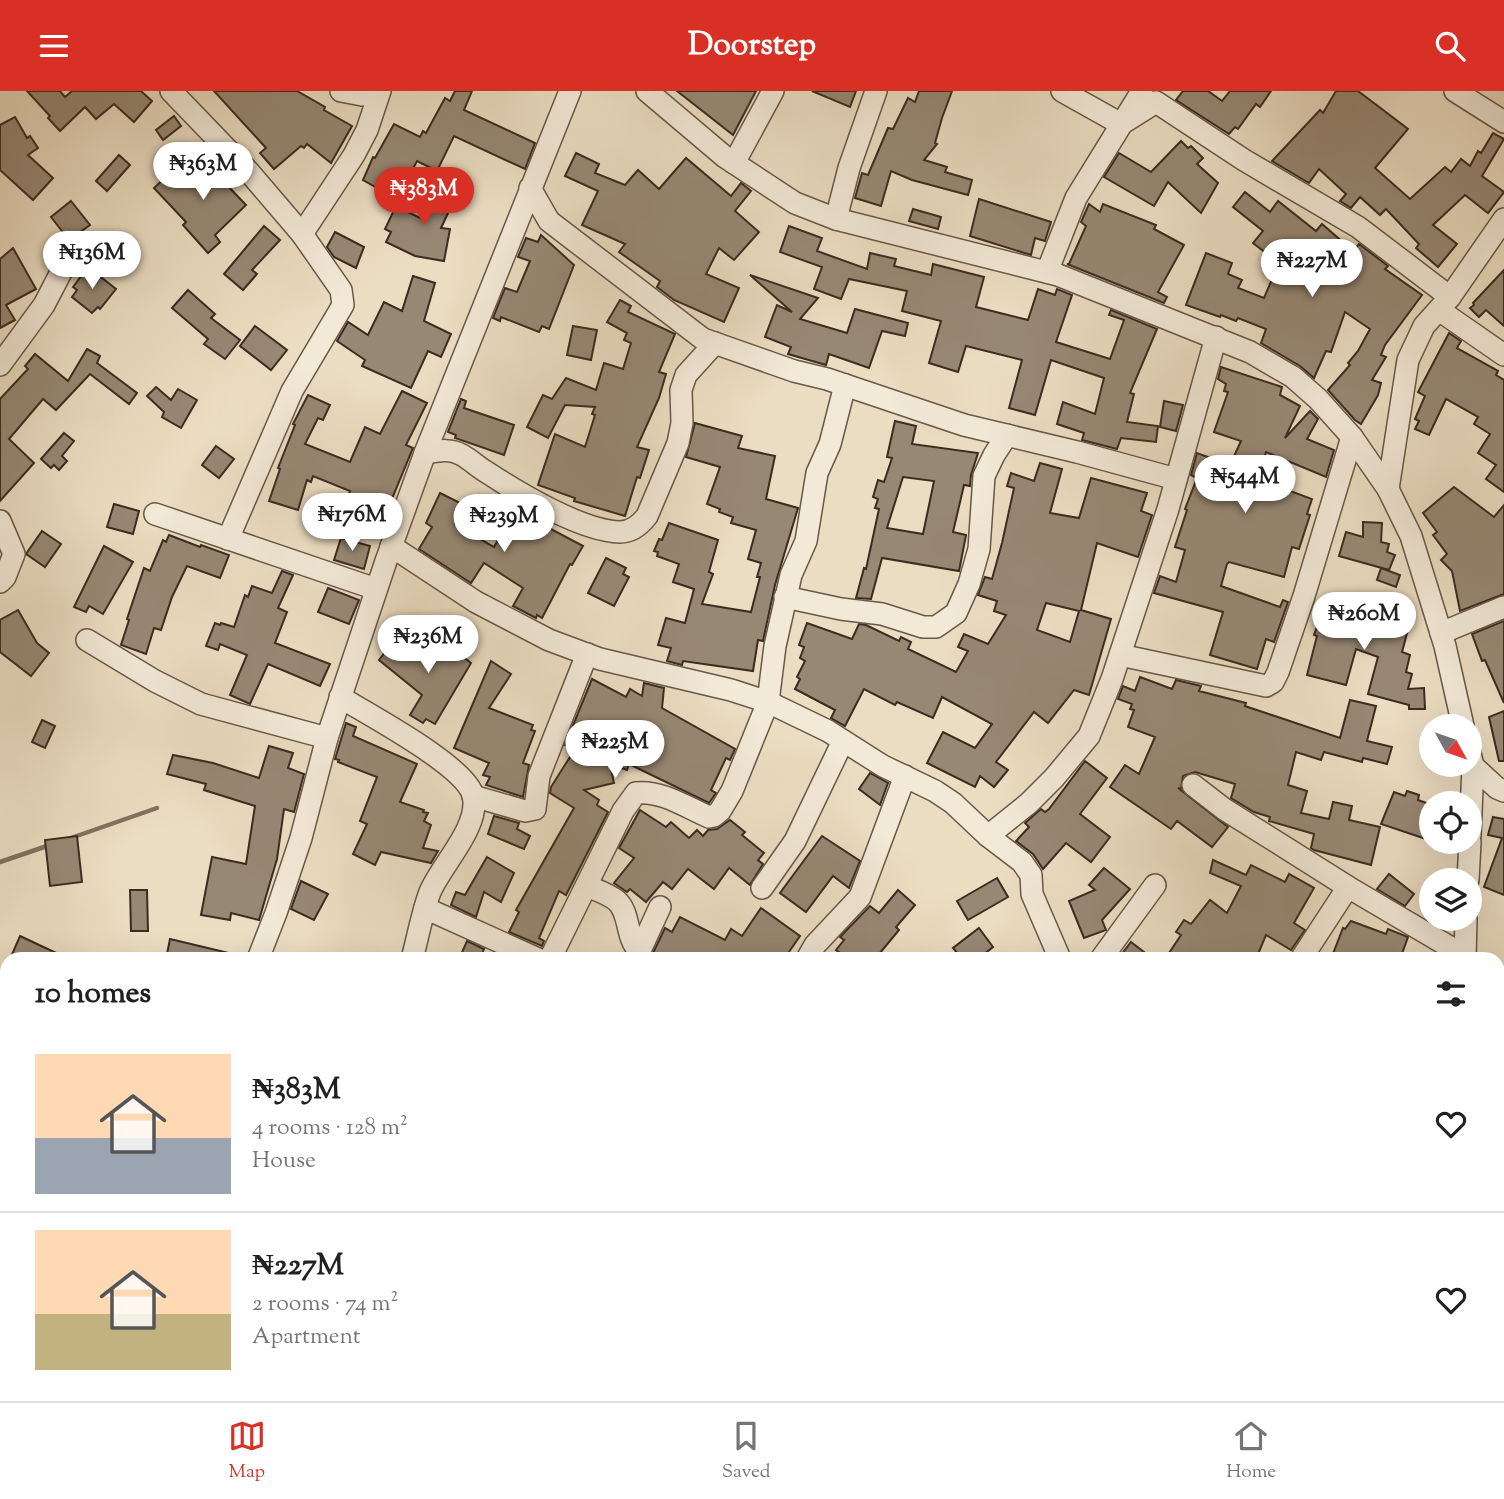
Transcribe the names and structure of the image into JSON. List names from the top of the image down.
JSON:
{
  "north": "bottom right",
  "page": {
    "header": "Doorstep",
    "price": [
      "₦363M",
      "₦383M",
      "₦136M",
      "₦227M",
      "₦544M",
      "₦176M",
      "₦239M",
      "₦260M",
      "₦236M",
      "₦225M"
    ],
    "heading": "10 homes",
    "list": [
      {
        "name": "₦383M",
        "note": "4 rooms · 128 m² · House"
      },
      {
        "name": "₦227M",
        "note": "2 rooms · 74 m² · Apartment"
      }
    ],
    "tabs": ["Map", "Saved", "Home"]
  }
}
